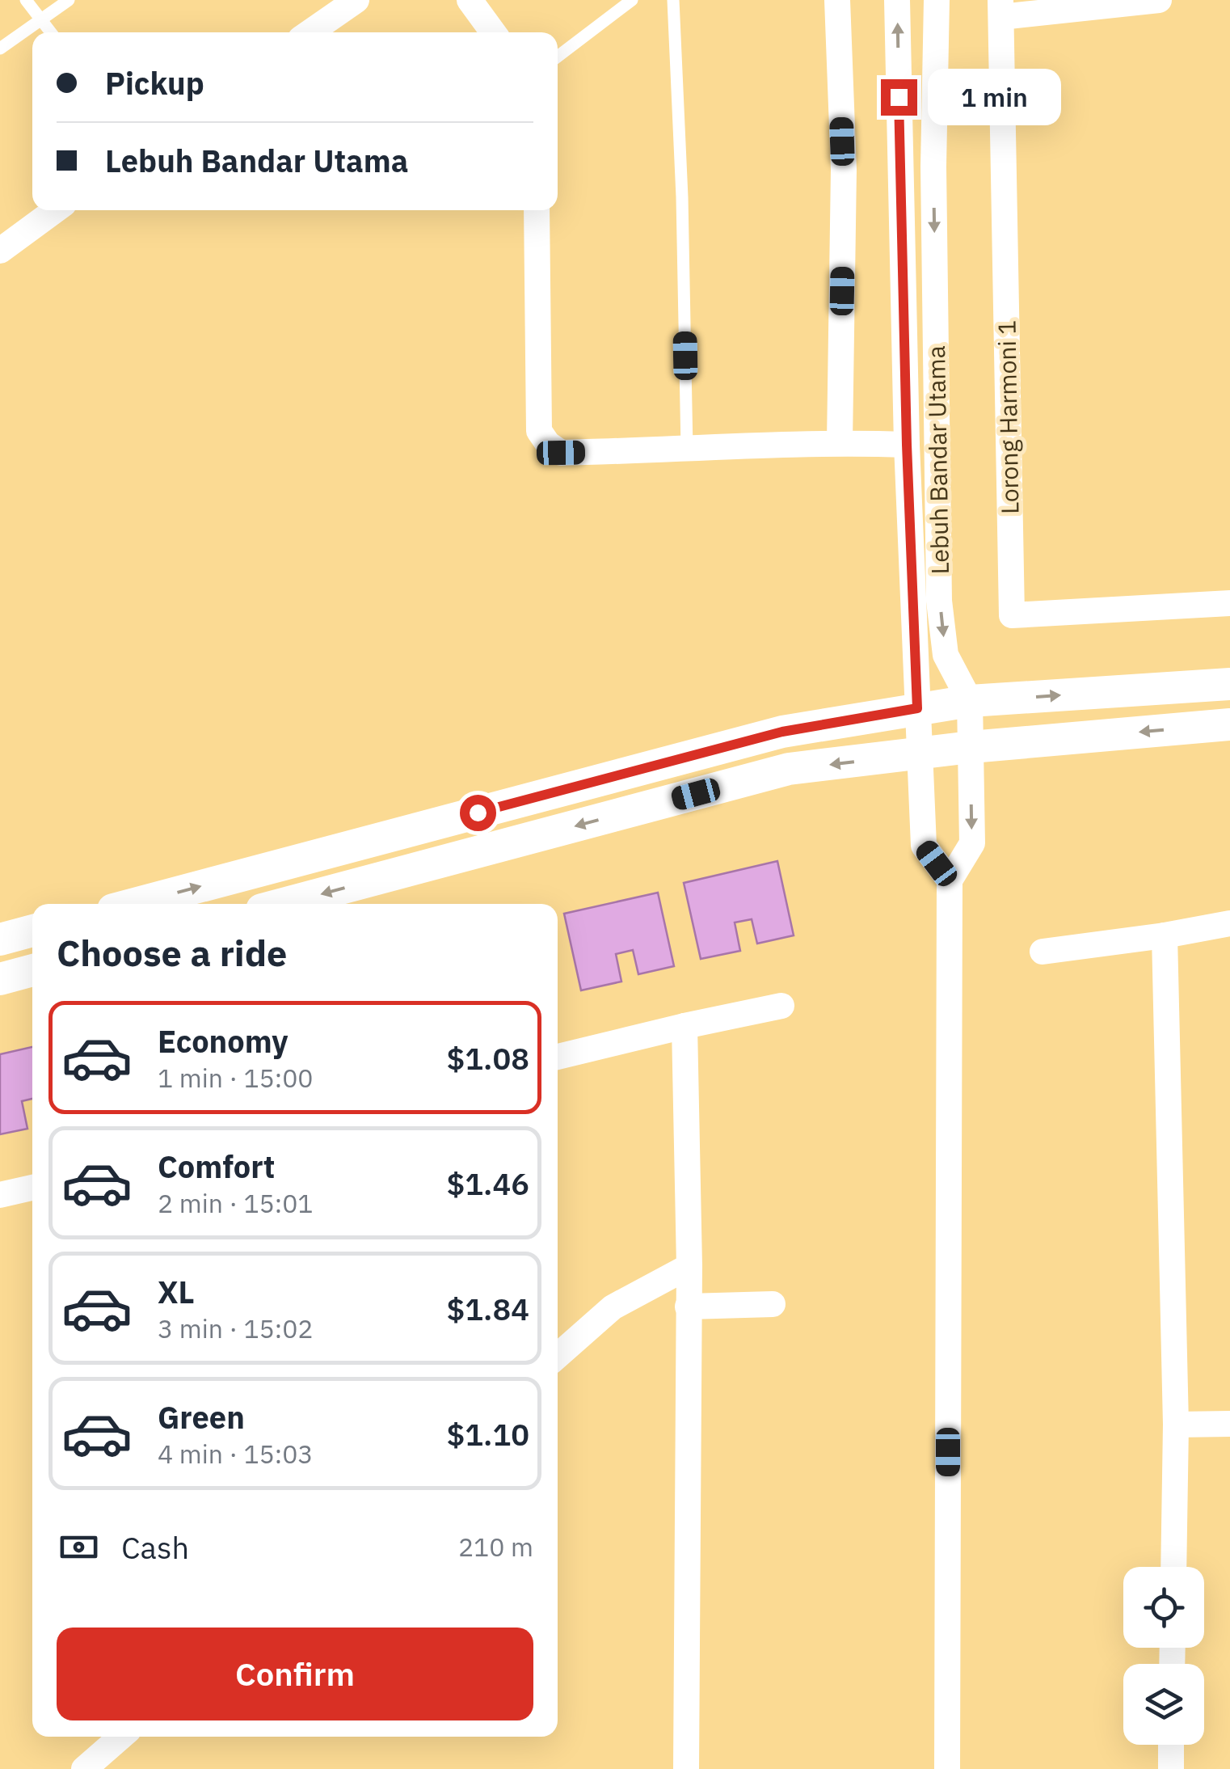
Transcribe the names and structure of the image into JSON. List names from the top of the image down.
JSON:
{
  "streets": {
    "street": ["Lorong Harmoni 1", "Lebuh Bandar Utama"]
  },
  "page": {
    "banner": ["Pickup", "Lebuh Bandar Utama"],
    "bubble": "1 min",
    "heading": "Choose a ride",
    "list": [
      {
        "name": "Economy",
        "note": "1 min · 15:00",
        "value": "$1.08"
      },
      {
        "name": "Comfort",
        "note": "2 min · 15:01",
        "value": "$1.46"
      },
      {
        "name": "XL",
        "note": "3 min · 15:02",
        "value": "$1.84"
      },
      {
        "name": "Green",
        "note": "4 min · 15:03",
        "value": "$1.10"
      }
    ],
    "pay": ["Cash", "210 m"],
    "buttons": "Confirm"
  }
}
